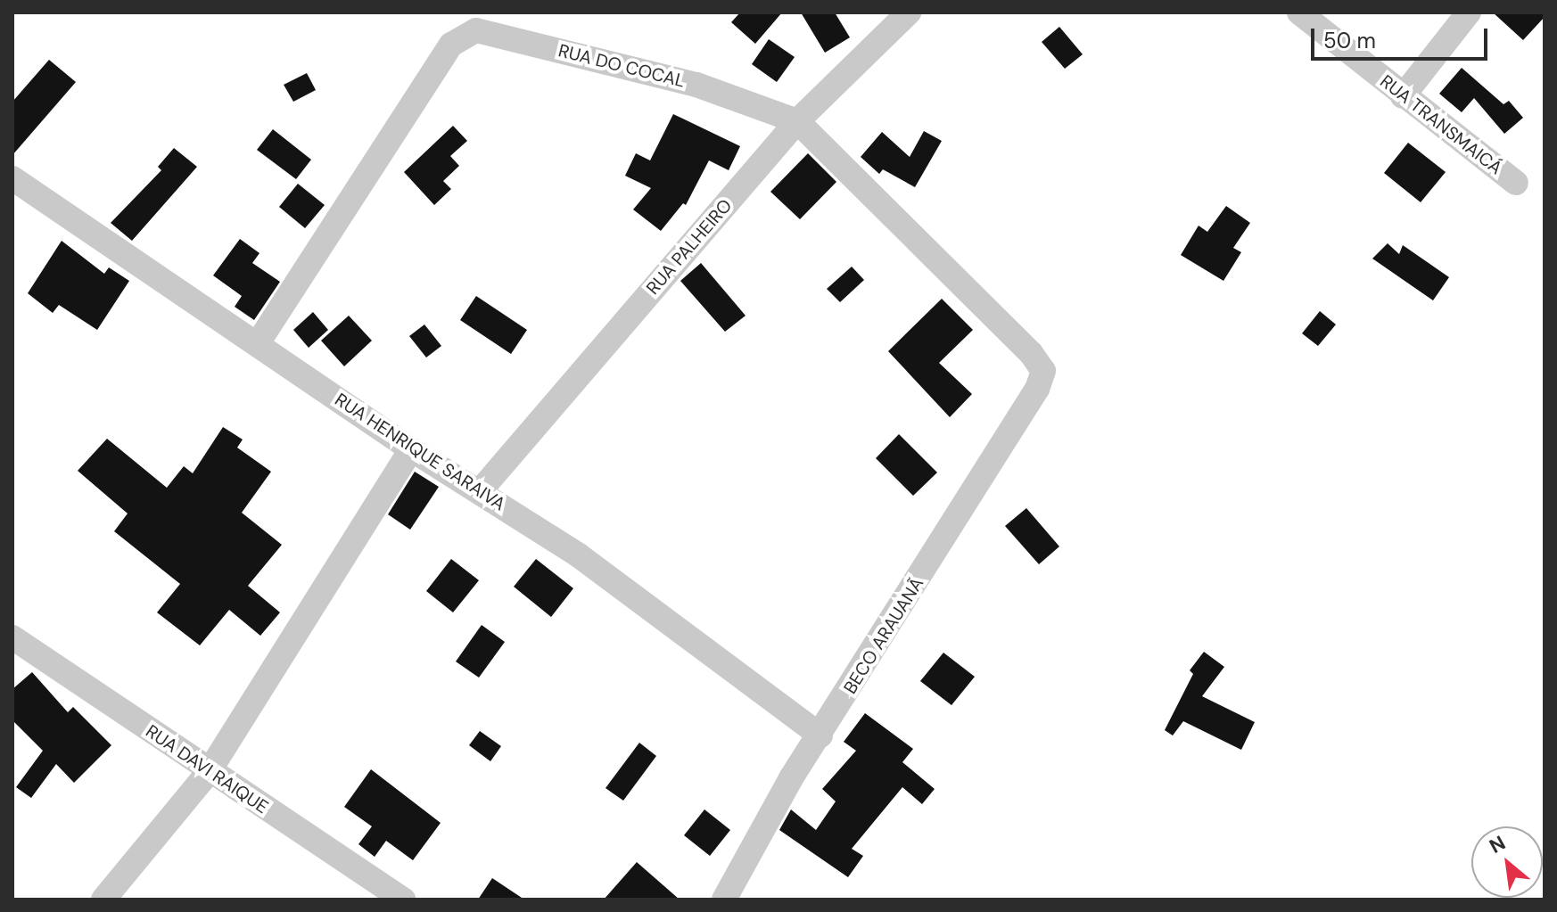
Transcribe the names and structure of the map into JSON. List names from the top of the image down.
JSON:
{
  "streets": {
    "street": [
      "RUA DO COCAL",
      "RUA TRANSMAICÁ",
      "RUA PALHEIRO",
      "RUA HENRIQUE SARAIVA",
      "BECO ARAUANÃ",
      "RUA DAVI RAIQUE"
    ]
  },
  "crossings": [
    ["RUA DO COCAL", "RUA PALHEIRO"],
    ["RUA DO COCAL", "RUA HENRIQUE SARAIVA"],
    ["RUA DO COCAL", "BECO ARAUANÃ"],
    ["RUA PALHEIRO", "RUA HENRIQUE SARAIVA"],
    ["RUA HENRIQUE SARAIVA", "BECO ARAUANÃ"]
  ],
  "scale_bar": "50 m",
  "north": "top left"
}
